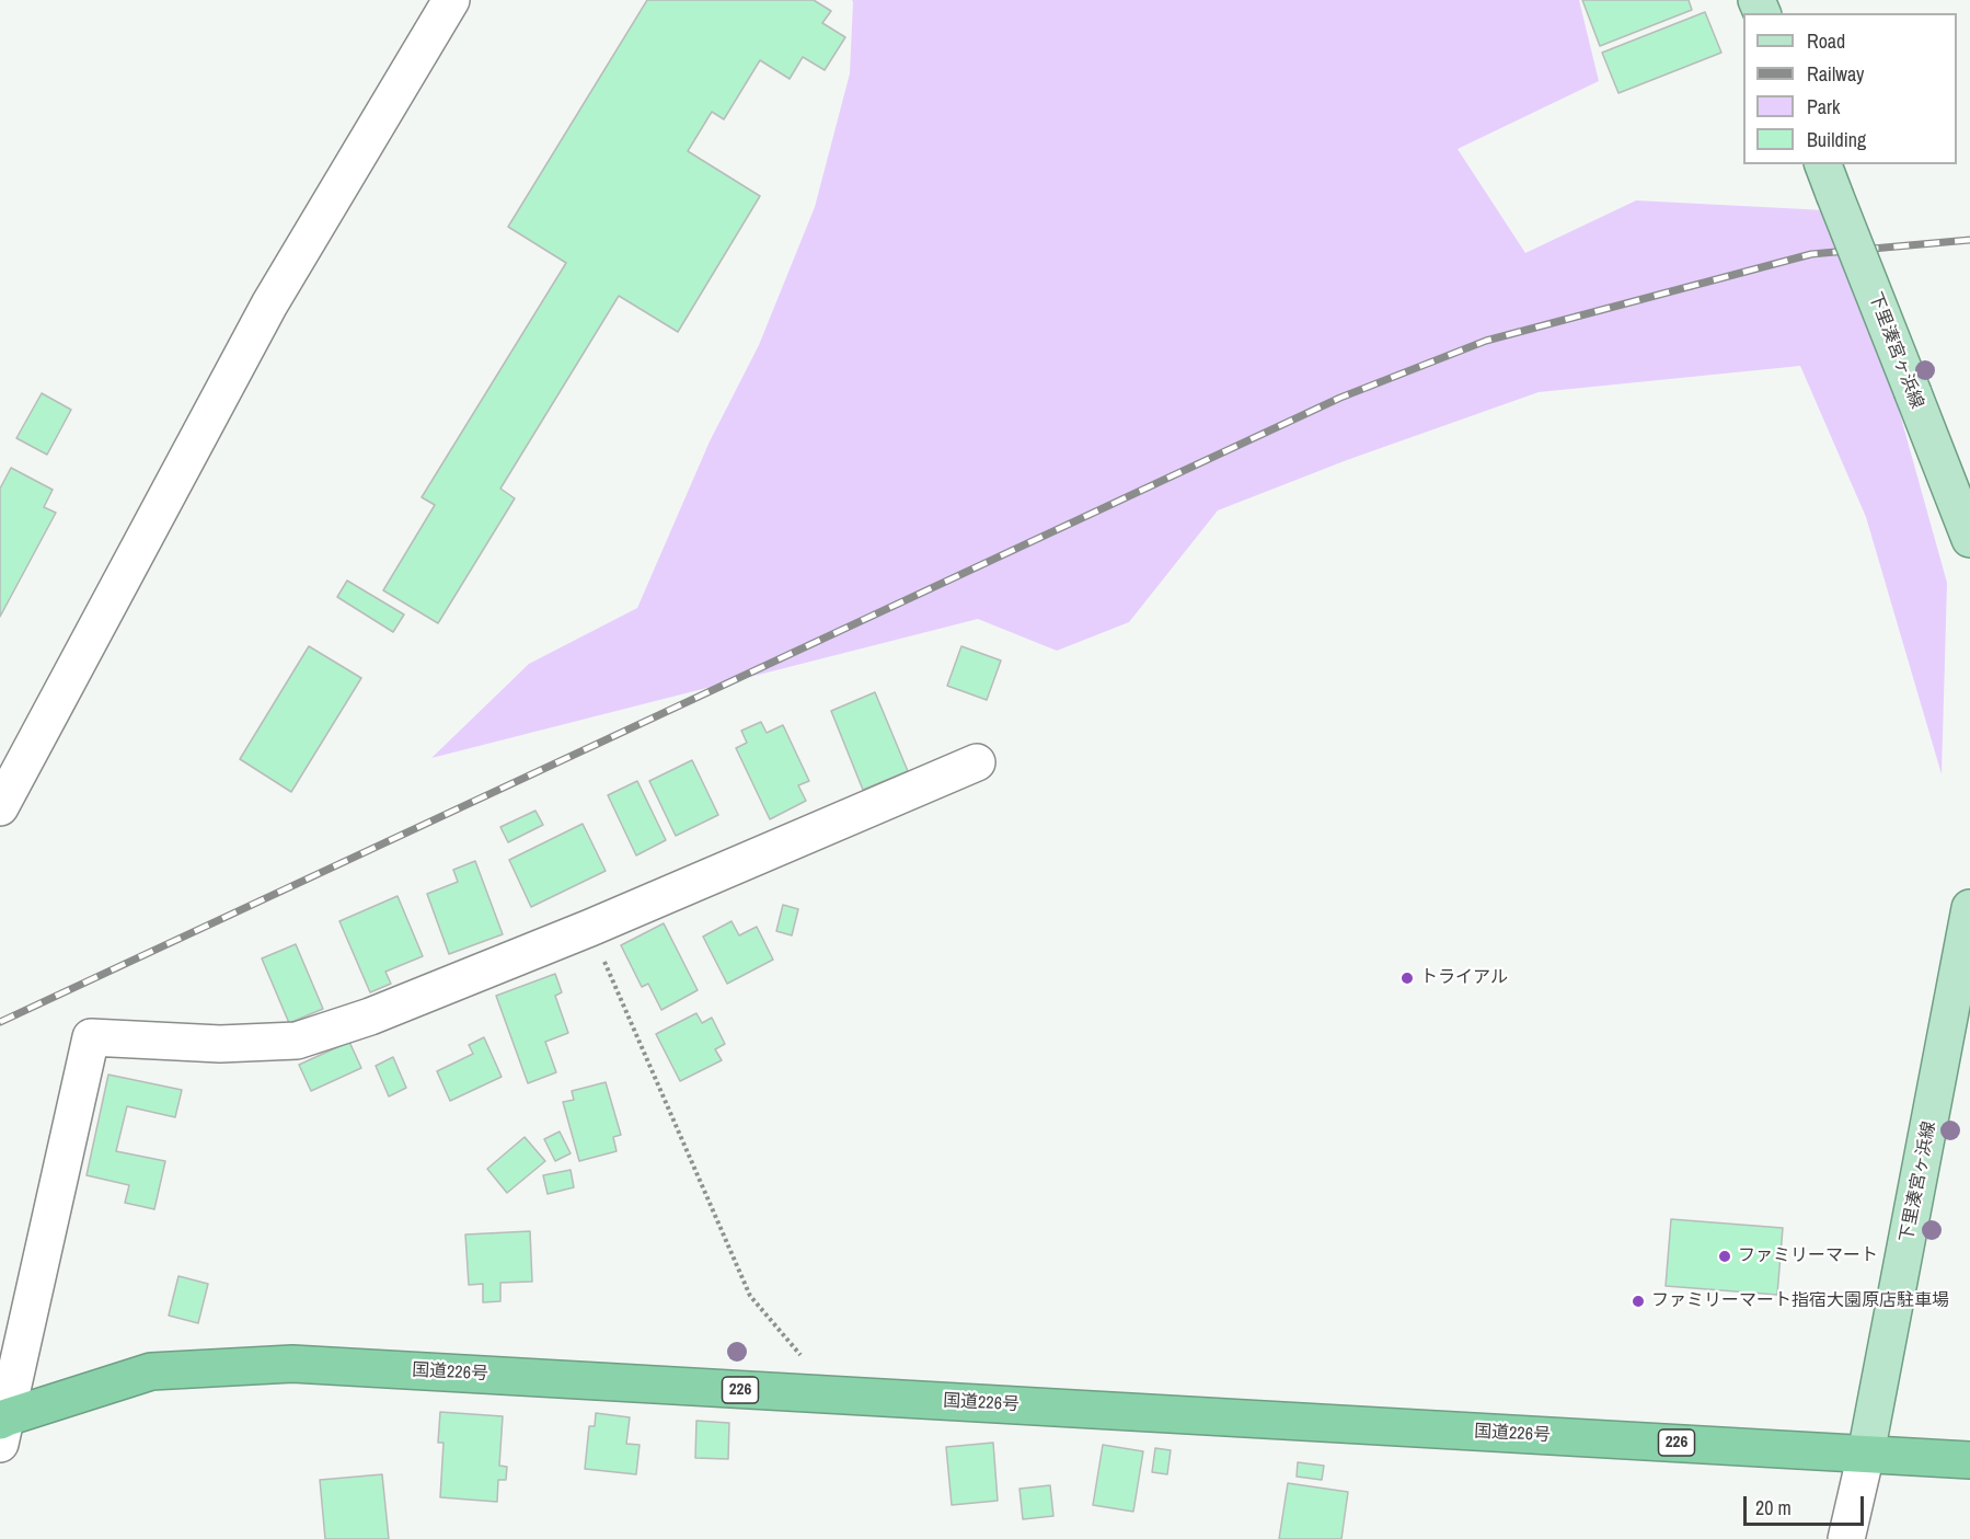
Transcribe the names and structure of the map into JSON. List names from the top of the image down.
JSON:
{
  "streets": {
    "highway": ["国道226号", "226"],
    "main road": ["下里湊宮ヶ浜線"]
  },
  "crossings": [
    ["下里湊宮ヶ浜線", "国道226号"]
  ],
  "places": ["トライアル", "ファミリーマート", "ファミリーマート指宿大園原店駐車場"],
  "legend": [
    "Road",
    "Railway",
    "Park",
    "Building"
  ],
  "scale_bar": "20 m"
}
